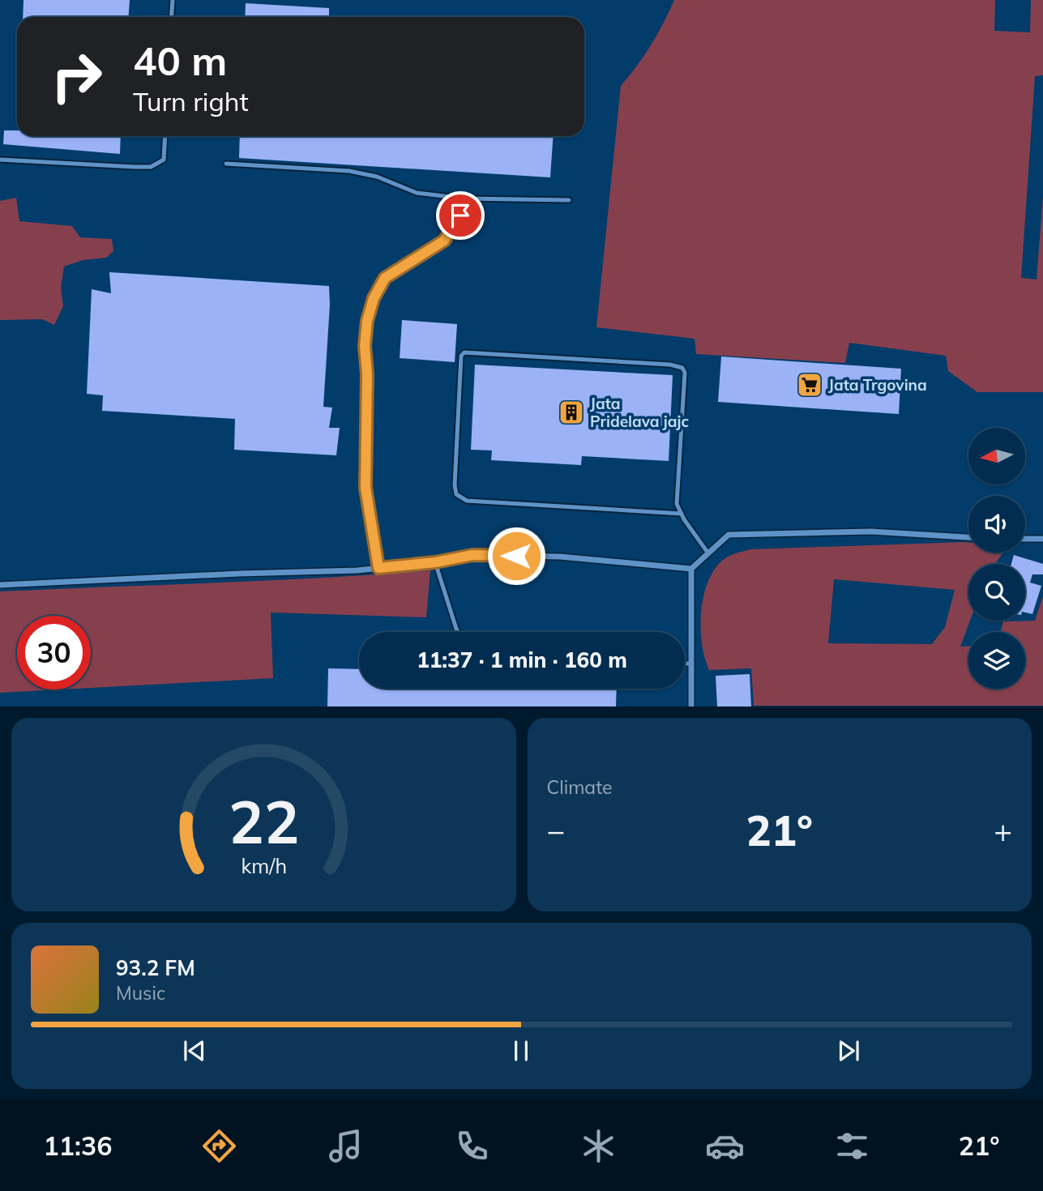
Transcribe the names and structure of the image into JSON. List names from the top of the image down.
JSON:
{
  "places": {
    "supermarket": ["Jata Trgovina"],
    "building": ["Jata Pridelava jajc"]
  },
  "north": "left",
  "page": {
    "turn": ["40 m", "Turn right"],
    "limit": "30",
    "trip": "11:37 · 1 min · 160 m",
    "tile": "Climate",
    "heat": ["−", "21°", "+"],
    "song": ["93.2 FM", "Music"],
    "tabs": ["11:36", "21°"],
    "gauge": ["22", "km/h"]
  }
}
